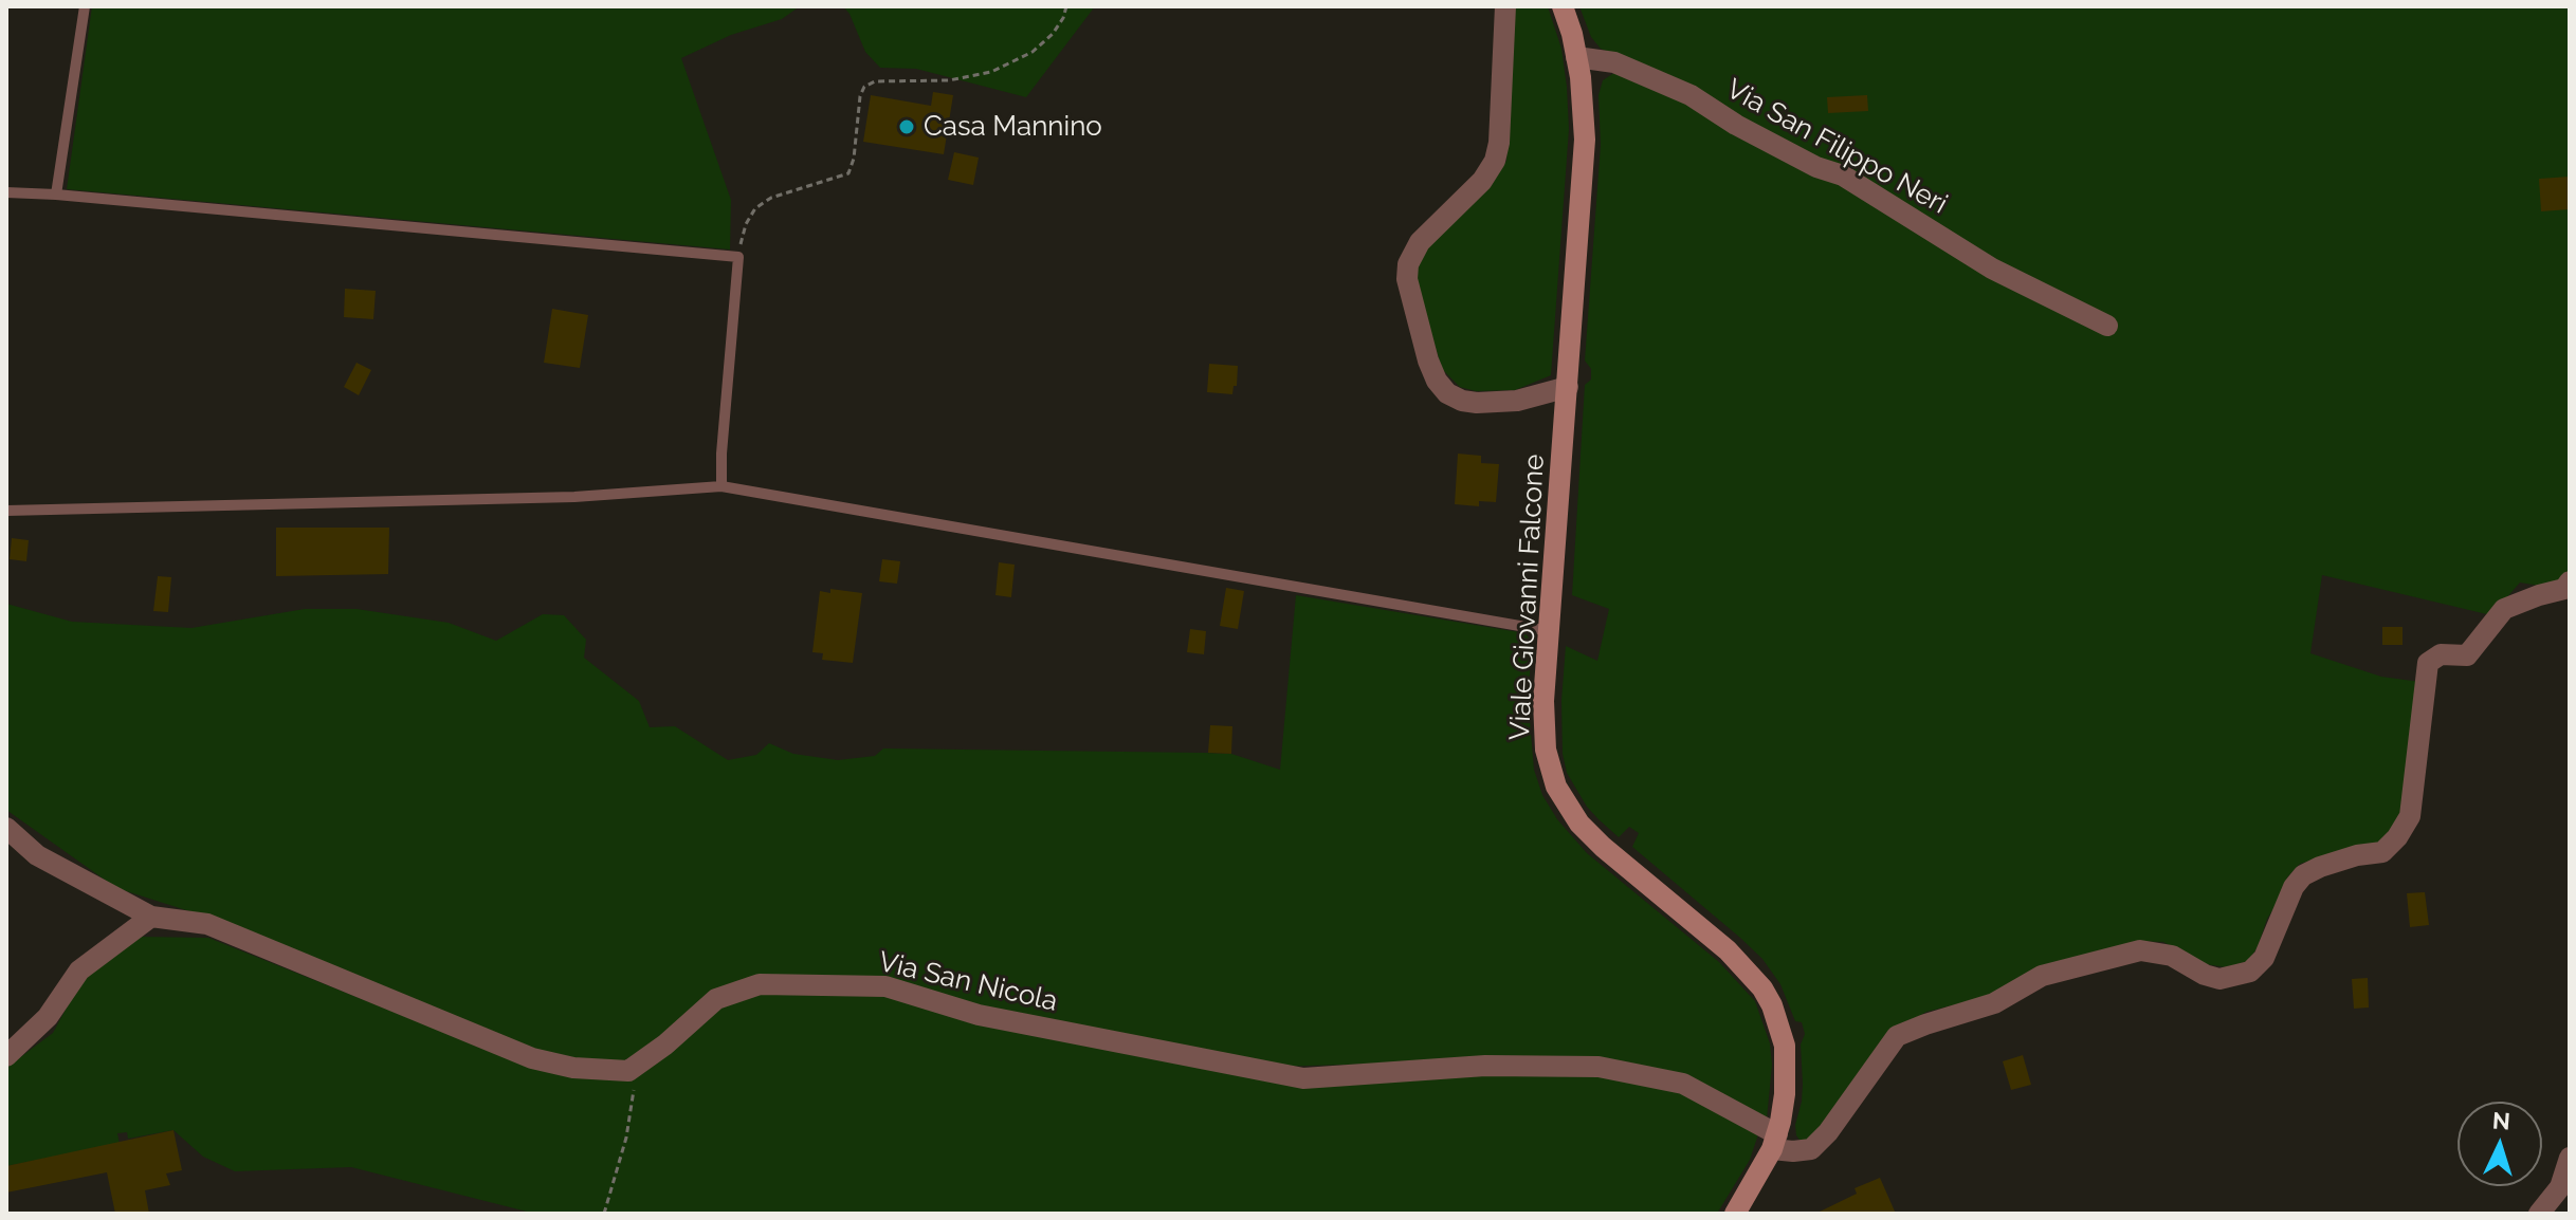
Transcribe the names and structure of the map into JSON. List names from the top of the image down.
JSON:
{
  "streets": {
    "street": ["Via San Filippo Neri", "Viale Giovanni Falcone", "Via San Nicola"]
  },
  "crossings": [
    ["Via San Filippo Neri", "Viale Giovanni Falcone"],
    ["Viale Giovanni Falcone", "Via San Nicola"]
  ],
  "places": ["Casa Mannino"],
  "north": "top"
}
